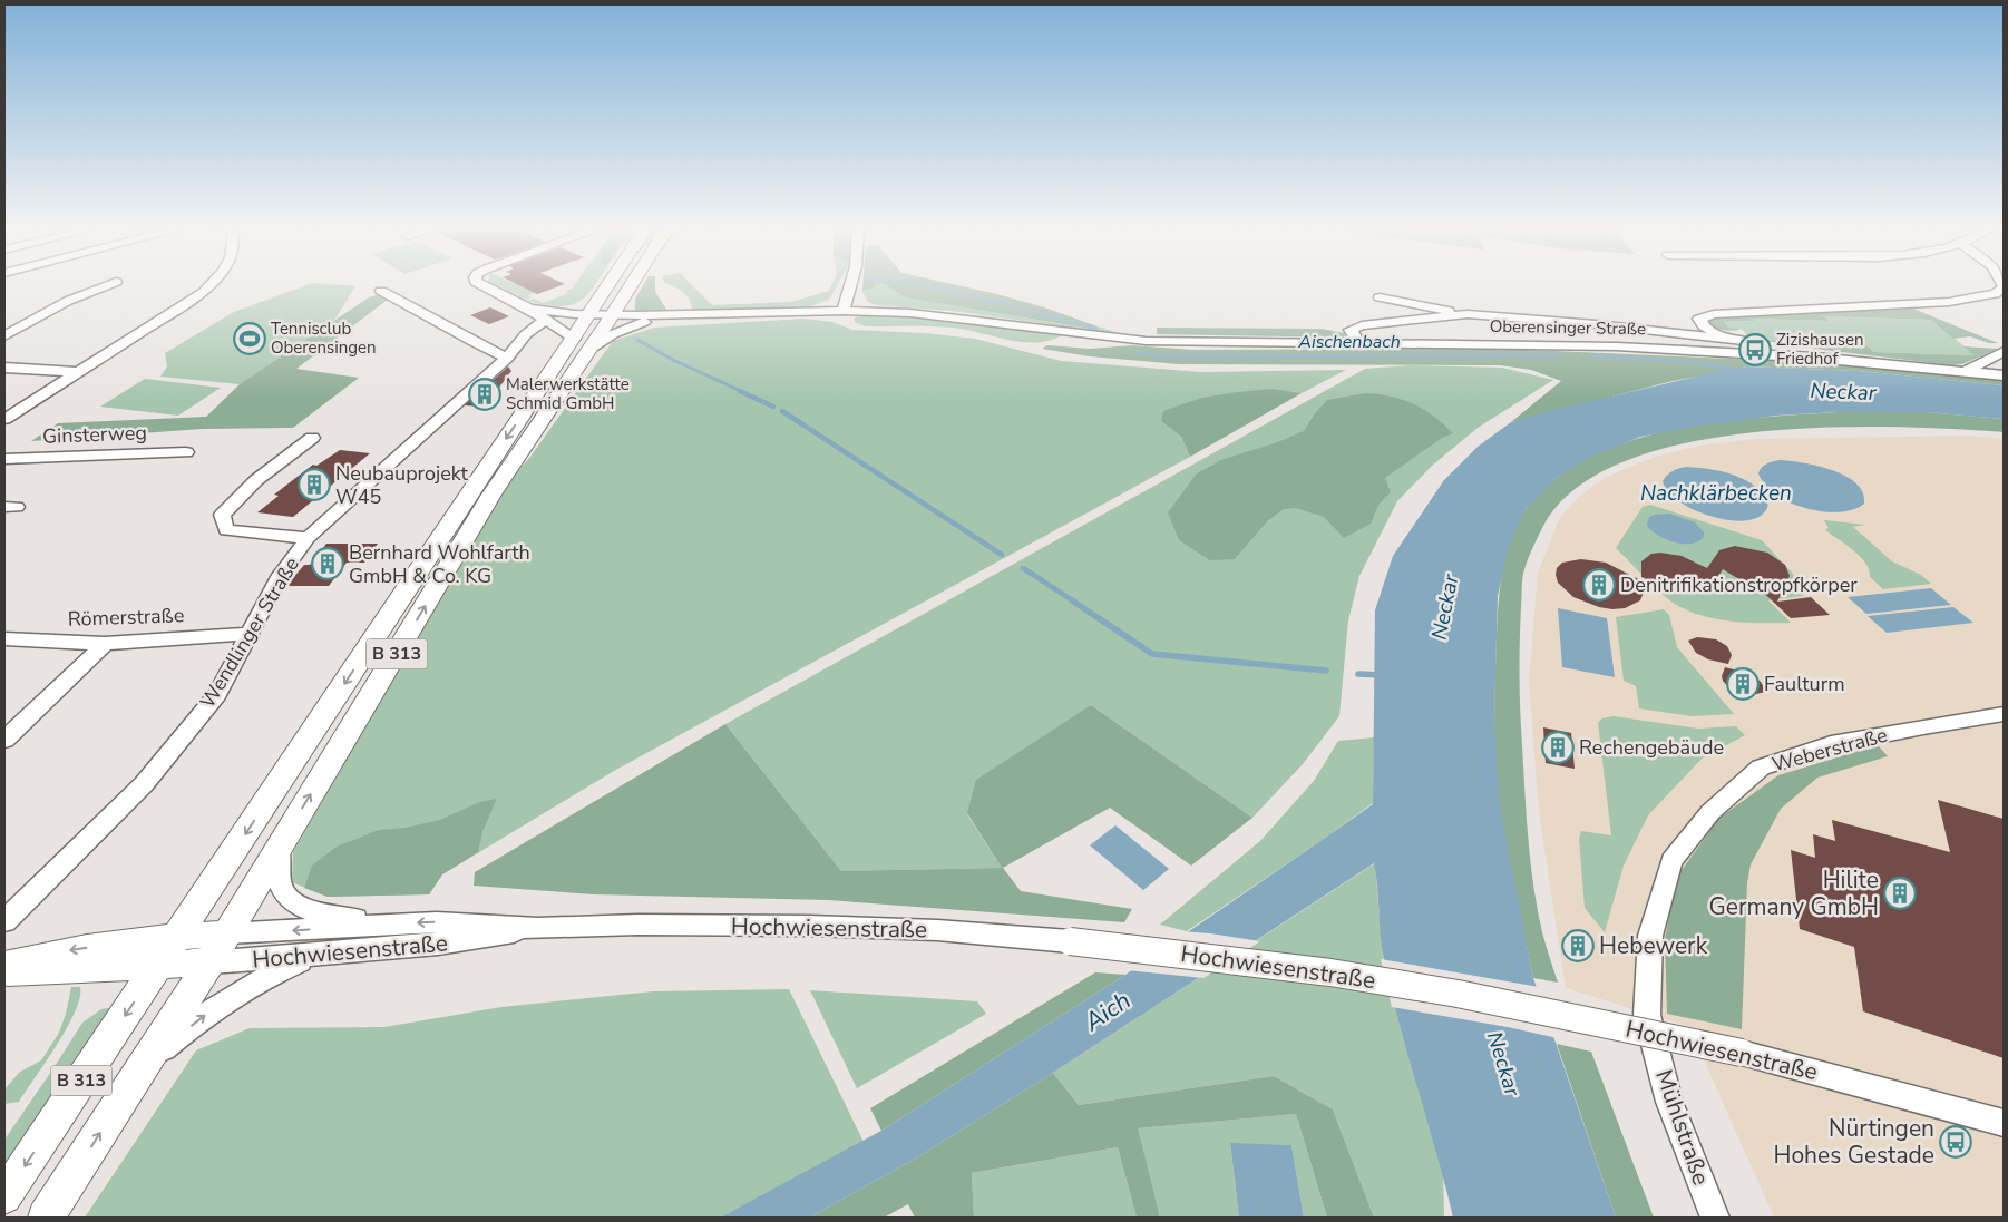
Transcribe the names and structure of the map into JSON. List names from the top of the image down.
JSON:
{
  "streets": {
    "main road": ["B 313", "Hochwiesenstraße"],
    "street": [
      "Oberensinger Straße",
      "Ginsterweg",
      "Römerstraße",
      "Wendlinger Straße",
      "Weberstraße",
      "Mühlstraße"
    ]
  },
  "crossings": [
    ["Oberensinger Straße", "B 313"],
    ["Römerstraße", "Wendlinger Straße"],
    ["B 313", "Hochwiesenstraße"],
    ["Weberstraße", "Mühlstraße"]
  ],
  "water": [
    "Aischenbach",
    "Neckar",
    "Nachklärbecken",
    "Aich"
  ],
  "places": {
    "sports": ["Tennisclub Oberensingen"],
    "bus stop": ["Zizishausen Friedhof", "Nürtingen Hohes Gestade"],
    "building": [
      "Malerwerkstätte Schmid GmbH",
      "Neubauprojekt W45",
      "Bernhard Wohlfarth GmbH & Co. KG",
      "Denitrifikationstropfkörper",
      "Faulturm",
      "Rechengebäude",
      "Hilite Germany GmbH",
      "Hebewerk"
    ]
  }
}
